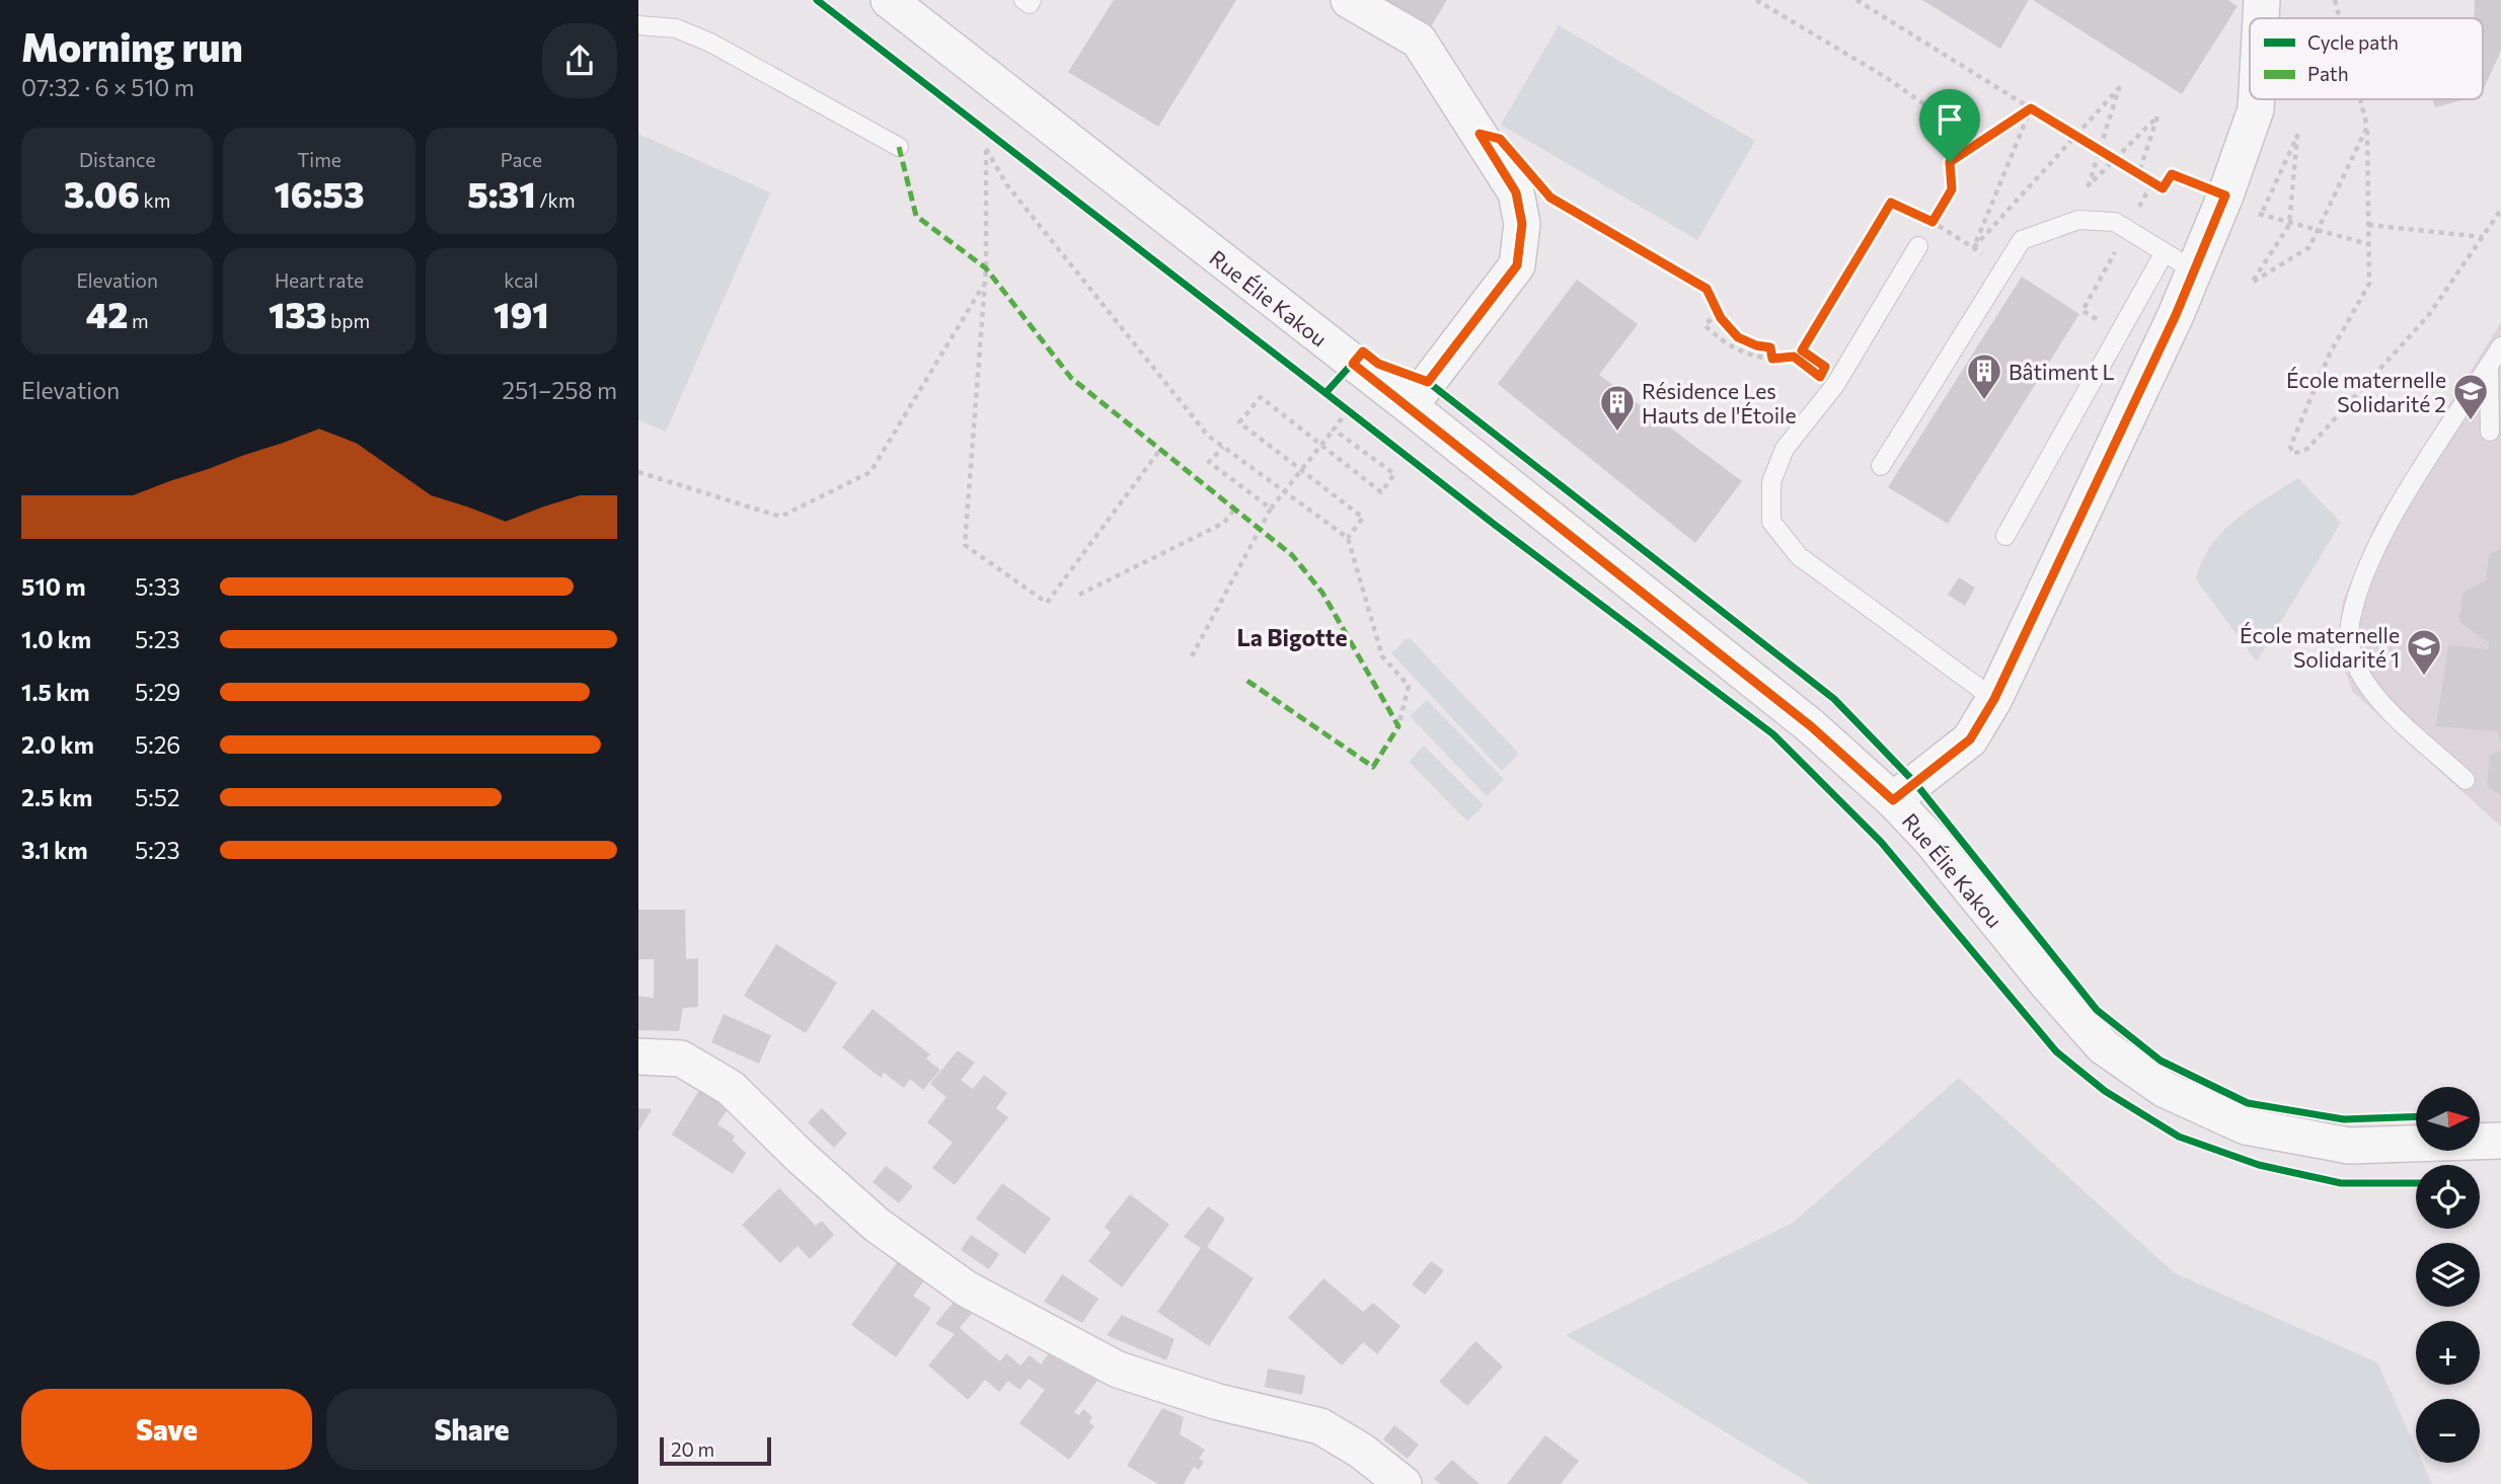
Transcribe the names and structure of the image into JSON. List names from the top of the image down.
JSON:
{
  "streets": {
    "street": ["Rue Élie Kakou"]
  },
  "districts": ["La Bigotte"],
  "places": {
    "building": ["Bâtiment L", "Résidence Les Hauts de l'Étoile"],
    "school or university": ["École maternelle Solidarité 2", "École maternelle Solidarité 1"]
  },
  "legend": ["Cycle path", "Path"],
  "scale_bar": "20 m",
  "north": "right",
  "page": {
    "heading": ["Morning run", "07:32 · 6 × 510 m"],
    "stats": [
      ["Distance", "3.06 km"],
      ["Time", "16:53"],
      ["Pace", "5:31 /km"],
      ["Elevation", "42 m"],
      ["Heart rate", "133 bpm"],
      ["kcal", "191"]
    ],
    "chart": ["Elevation", "251–258 m"],
    "list": [
      {
        "name": "510 m",
        "note": "5:33"
      },
      {
        "name": "1.0 km",
        "note": "5:23"
      },
      {
        "name": "1.5 km",
        "note": "5:29"
      },
      {
        "name": "2.0 km",
        "note": "5:26"
      },
      {
        "name": "2.5 km",
        "note": "5:52"
      },
      {
        "name": "3.1 km",
        "note": "5:23"
      }
    ],
    "map_buttons": ["+", "−"],
    "buttons": ["Save", "Share"],
    "scale": "20 m"
  }
}
